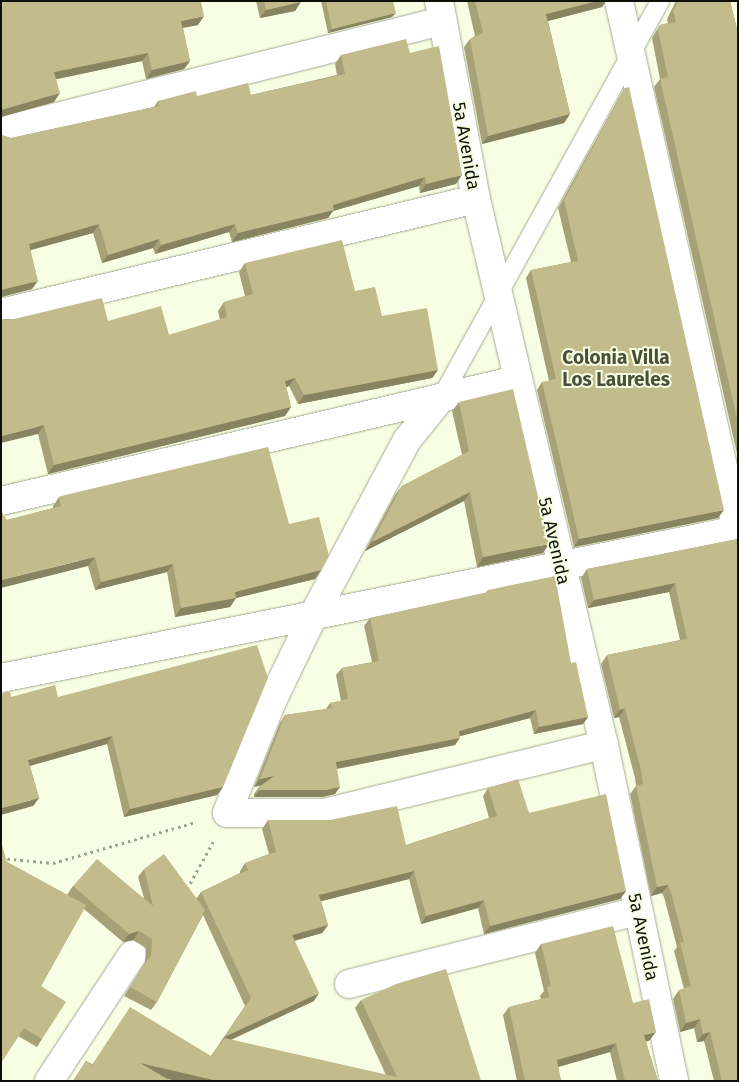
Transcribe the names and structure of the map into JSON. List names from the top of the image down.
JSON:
{
  "streets": {
    "street": ["5a Avenida"]
  },
  "districts": ["Colonia Villa Los Laureles"]
}
